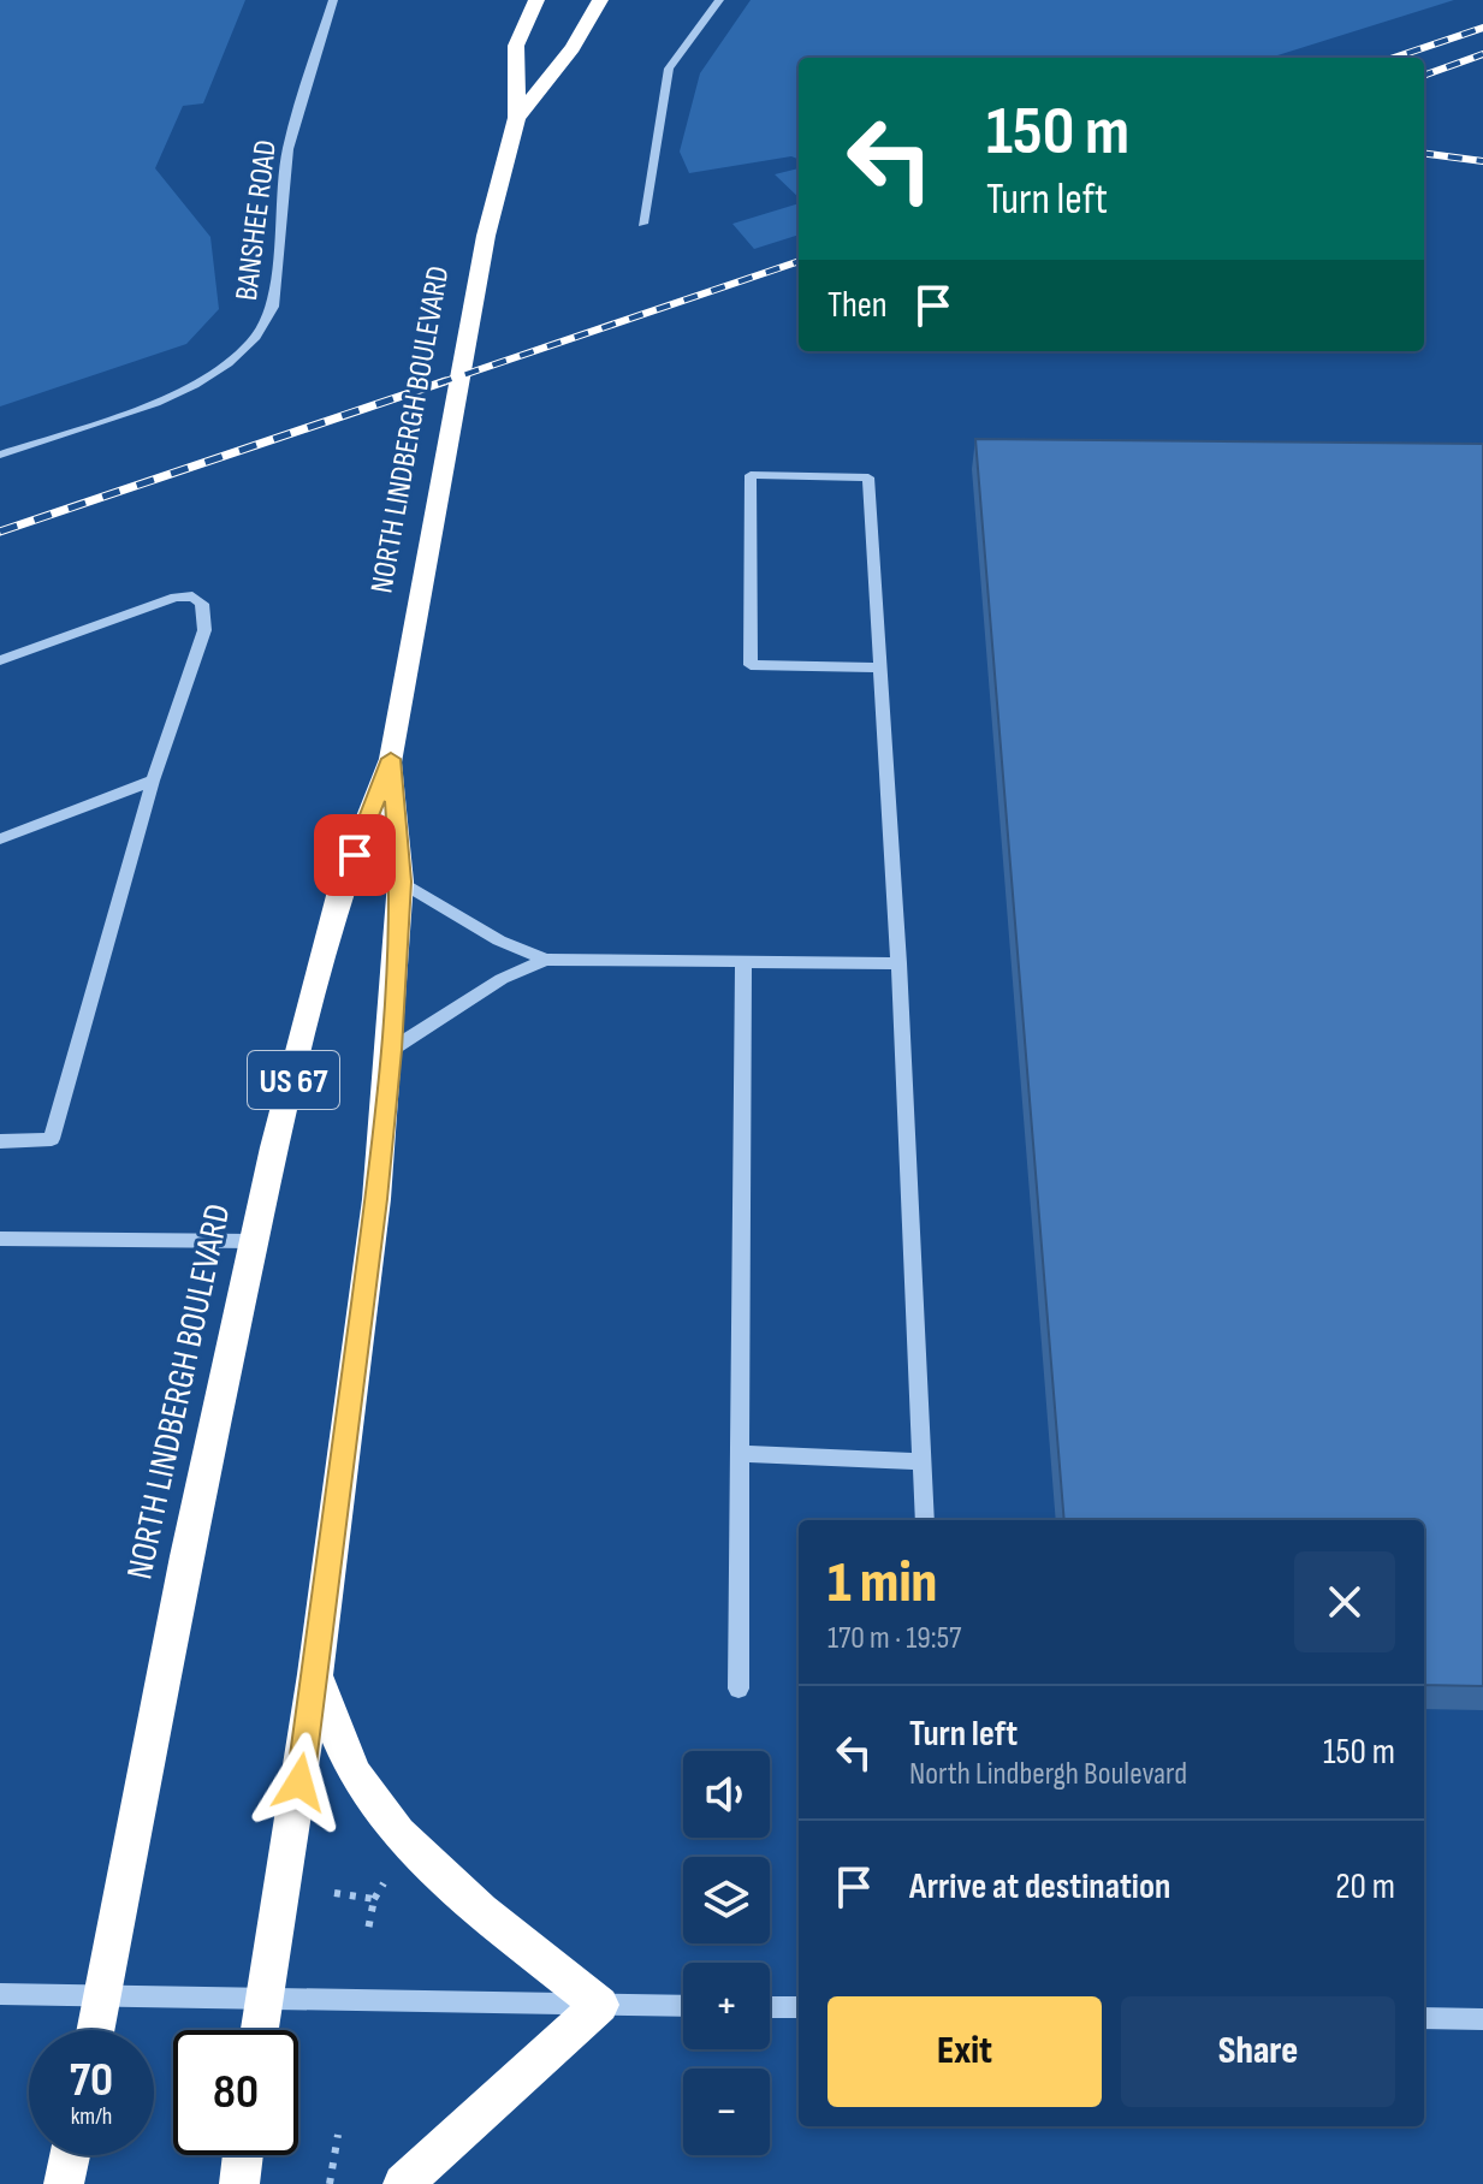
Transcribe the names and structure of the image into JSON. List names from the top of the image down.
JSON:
{
  "streets": {
    "highway": ["NORTH LINDBERGH BOULEVARD", "US 67"],
    "street": ["BANSHEE ROAD"]
  },
  "page": {
    "turn": ["150 m", "Turn left"],
    "then": "Then",
    "heading": ["1 min", "170 m · 19:57"],
    "list": [
      {
        "name": "Turn left",
        "note": "North Lindbergh Boulevard",
        "value": "150 m"
      },
      {
        "name": "Arrive at destination",
        "value": "20 m"
      }
    ],
    "map_buttons": ["+", "−"],
    "buttons": ["Exit", "Share"],
    "speed": "70 km/h",
    "limit": "80"
  }
}
